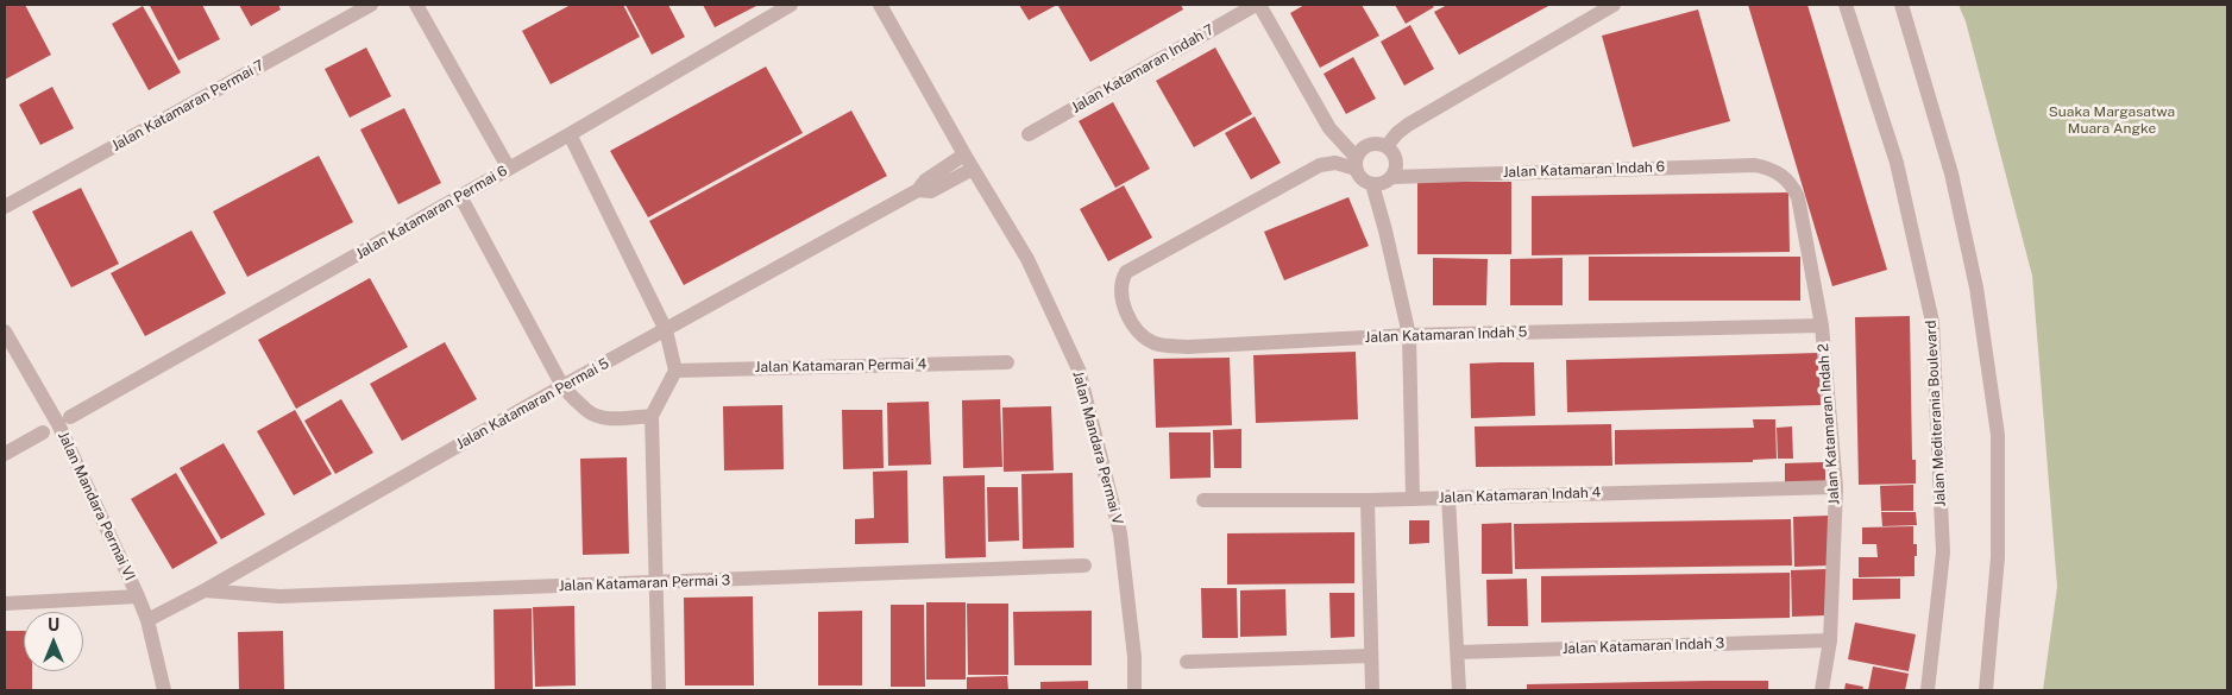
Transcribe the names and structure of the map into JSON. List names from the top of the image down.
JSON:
{
  "streets": {
    "street": [
      "Jalan Katamaran Indah 7",
      "Jalan Katamaran Permai 7",
      "Jalan Katamaran Indah 6",
      "Jalan Katamaran Permai 6",
      "Jalan Katamaran Indah 5",
      "Jalan Katamaran Permai 4",
      "Jalan Katamaran Permai 5",
      "Jalan Mediterania Boulevard",
      "Jalan Katamaran Indah 2",
      "Jalan Mandara Permai V",
      "Jalan Katamaran Indah 4",
      "Jalan Mandara Permai VI",
      "Jalan Katamaran Permai 3",
      "Jalan Katamaran Indah 3"
    ]
  },
  "crossings": [
    ["Jalan Katamaran Indah 6", "Jalan Katamaran Indah 5"],
    ["Jalan Katamaran Indah 6", "Jalan Katamaran Indah 2"],
    ["Jalan Katamaran Indah 5", "Jalan Katamaran Indah 2"],
    ["Jalan Katamaran Permai 5", "Jalan Mandara Permai V"],
    ["Jalan Katamaran Permai 5", "Jalan Mandara Permai VI"],
    ["Jalan Katamaran Permai 5", "Jalan Katamaran Permai 3"],
    ["Jalan Katamaran Indah 2", "Jalan Katamaran Indah 4"],
    ["Jalan Katamaran Indah 2", "Jalan Katamaran Indah 3"]
  ],
  "parks": ["Suaka Margasatwa Muara Angke"],
  "north": "top"
}
